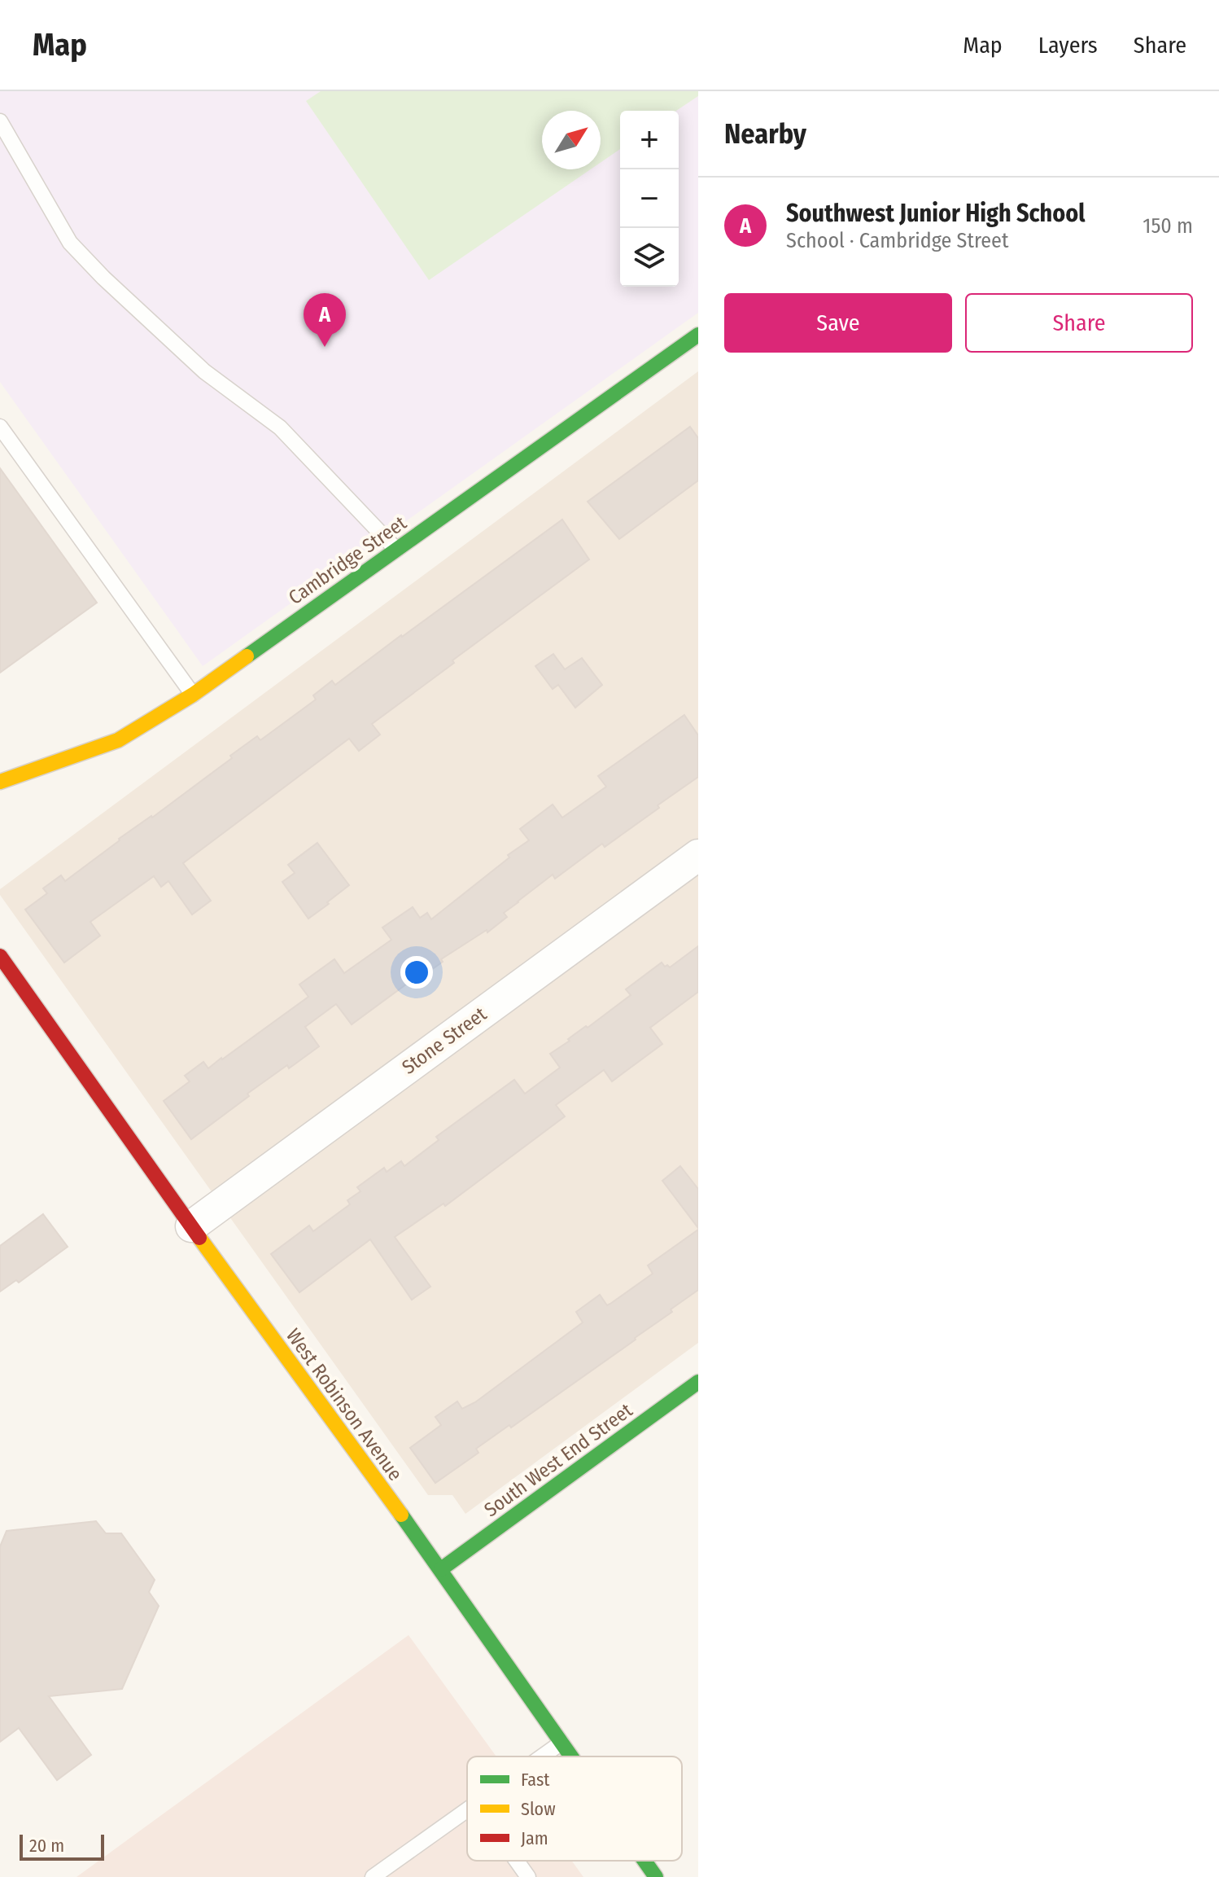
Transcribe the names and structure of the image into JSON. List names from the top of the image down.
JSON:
{
  "streets": {
    "street": [
      "Cambridge Street",
      "Stone Street",
      "West Robinson Avenue",
      "South West End Street"
    ]
  },
  "crossings": [
    ["Stone Street", "West Robinson Avenue"],
    ["West Robinson Avenue", "South West End Street"]
  ],
  "legend": ["Fast", "Slow", "Jam"],
  "scale_bar": "20 m",
  "north": "top right",
  "page": {
    "header": "Map",
    "nav": ["Map", "Layers", "Share"],
    "heading": "Nearby",
    "map_buttons": ["+", "−"],
    "list": [
      {
        "mark": "A",
        "name": "Southwest Junior High School",
        "note": "School · Cambridge Street",
        "value": "150 m"
      }
    ],
    "buttons": ["Save", "Share"],
    "pins": "A",
    "scale": "20 m"
  }
}
